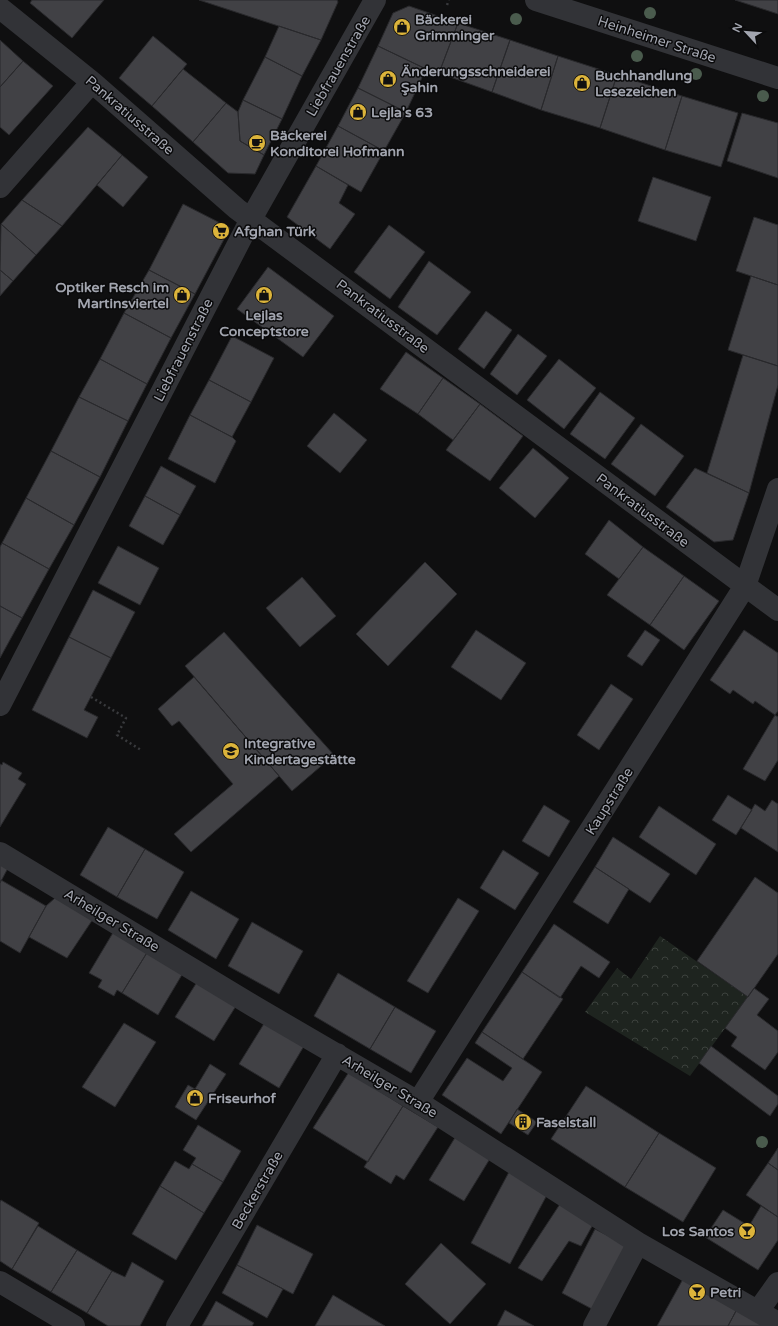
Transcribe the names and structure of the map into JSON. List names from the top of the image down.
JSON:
{
  "streets": {
    "street": [
      "Heinheimer Straße",
      "Liebfrauenstraße",
      "Pankratiusstraße",
      "Kaupstraße",
      "Arheilger Straße",
      "Beckerstraße"
    ]
  },
  "crossings": [
    ["Liebfrauenstraße", "Pankratiusstraße"],
    ["Pankratiusstraße", "Kaupstraße"],
    ["Kaupstraße", "Arheilger Straße"],
    ["Arheilger Straße", "Beckerstraße"]
  ],
  "places": {
    "shop": [
      "Bäckerei Grimminger",
      "Änderungsschneiderei Şahin",
      "Buchhandlung Lesezeichen",
      "Lejla's 63",
      "Optiker Resch im Martinsviertel",
      "Lejlas Conceptstore",
      "Friseurhof"
    ],
    "cafe": ["Bäckerei Konditorei Hofmann"],
    "supermarket": ["Afghan Türk"],
    "school or university": ["Integrative Kindertagestätte"],
    "building": ["Faselstall"],
    "bar": ["Los Santos", "Petri"]
  },
  "north": "top left"
}
